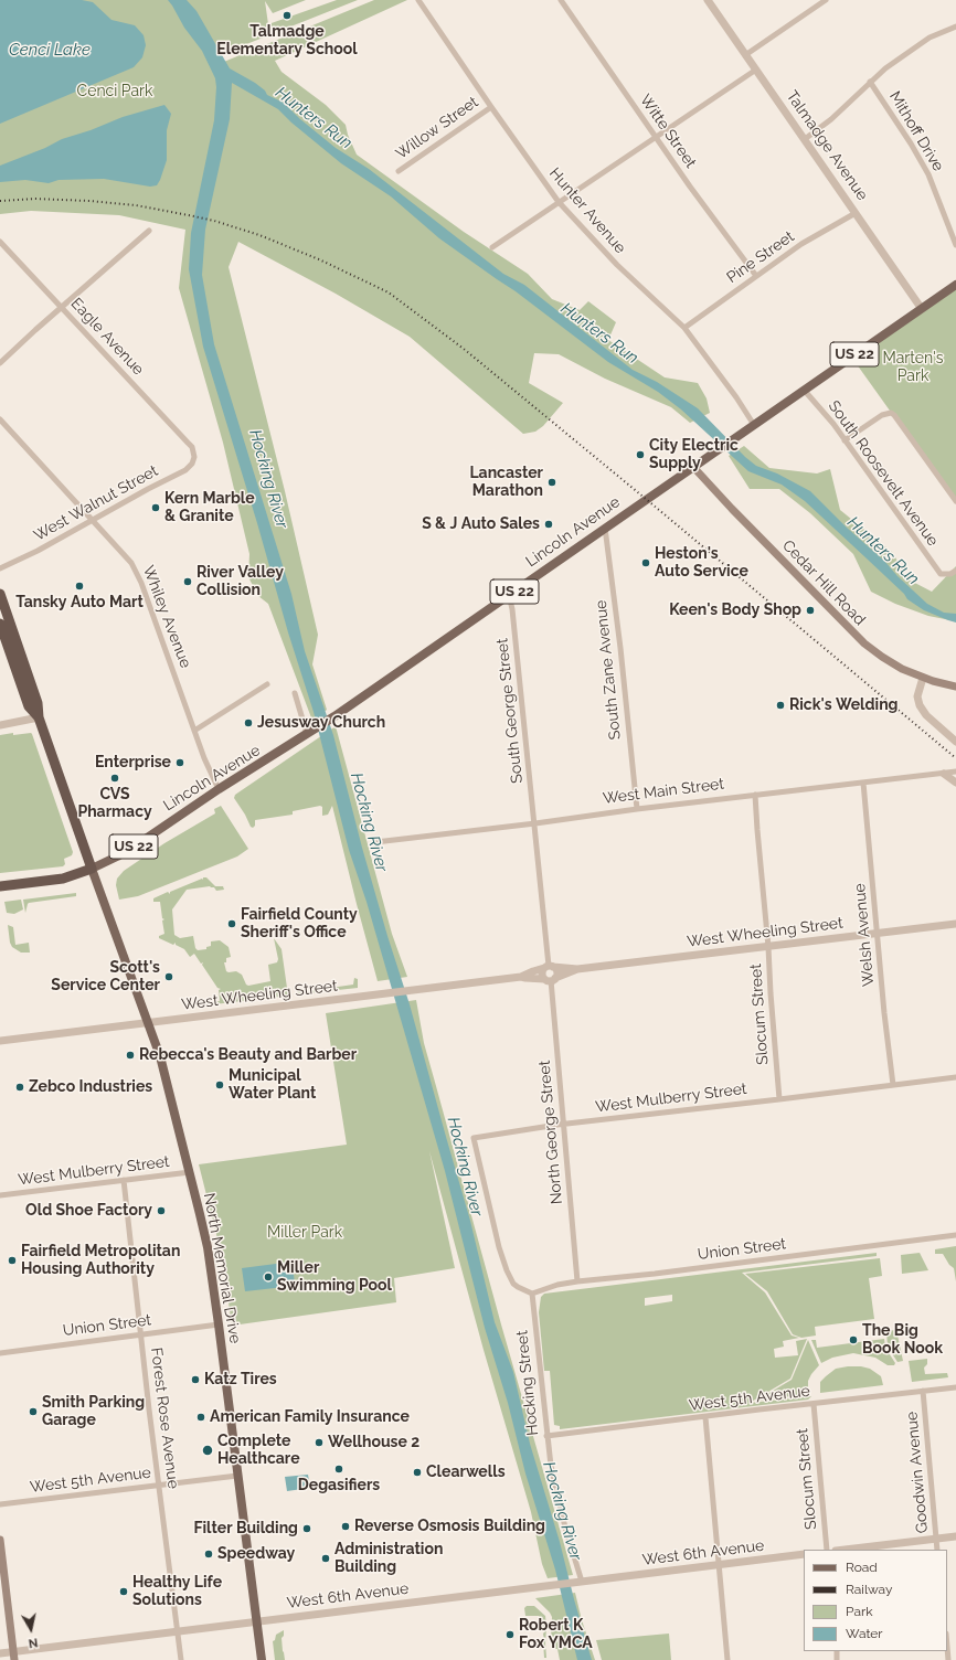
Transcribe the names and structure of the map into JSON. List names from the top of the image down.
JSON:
{
  "streets": {
    "highway": ["US 22"],
    "main road": ["Lincoln Avenue", "Cedar Hill Road", "North Memorial Drive"],
    "street": [
      "Willow Street",
      "Witte Street",
      "Mithoff Drive",
      "Talmadge Avenue",
      "Hunter Avenue",
      "Pine Street",
      "Eagle Avenue",
      "South Roosevelt Avenue",
      "West Walnut Street",
      "Whiley Avenue",
      "South Zane Avenue",
      "South George Street",
      "West Main Street",
      "West Wheeling Street",
      "Welsh Avenue",
      "Slocum Street",
      "West Mulberry Street",
      "North George Street",
      "Union Street",
      "Hocking Street",
      "West 5th Avenue",
      "Forest Rose Avenue",
      "Goodwin Avenue",
      "West 6th Avenue"
    ]
  },
  "crossings": [
    ["Willow Street", "Hunter Avenue"],
    ["Witte Street", "Pine Street"],
    ["Talmadge Avenue", "Pine Street"],
    ["Talmadge Avenue", "Lincoln Avenue"],
    ["Hunter Avenue", "Pine Street"],
    ["Hunter Avenue", "Lincoln Avenue"],
    ["Eagle Avenue", "West Walnut Street"],
    ["US 22", "Lincoln Avenue"],
    ["US 22", "North Memorial Drive"],
    ["South Roosevelt Avenue", "Lincoln Avenue"],
    ["West Walnut Street", "Whiley Avenue"],
    ["Lincoln Avenue", "Cedar Hill Road"],
    ["Lincoln Avenue", "Whiley Avenue"],
    ["Lincoln Avenue", "South Zane Avenue"],
    ["Lincoln Avenue", "South George Street"],
    ["Lincoln Avenue", "North Memorial Drive"],
    ["South Zane Avenue", "West Main Street"],
    ["South George Street", "West Main Street"],
    ["West Main Street", "Welsh Avenue"],
    ["West Main Street", "Slocum Street"],
    ["West Wheeling Street", "Welsh Avenue"],
    ["West Wheeling Street", "Slocum Street"],
    ["West Wheeling Street", "North George Street"],
    ["West Wheeling Street", "North Memorial Drive"],
    ["Welsh Avenue", "West Mulberry Street"],
    ["Slocum Street", "West Mulberry Street"],
    ["Slocum Street", "West 5th Avenue"],
    ["West Mulberry Street", "North George Street"],
    ["West Mulberry Street", "Union Street"],
    ["West Mulberry Street", "North Memorial Drive"],
    ["West Mulberry Street", "Hocking Street"],
    ["West Mulberry Street", "Forest Rose Avenue"],
    ["North George Street", "Union Street"],
    ["Union Street", "North Memorial Drive"],
    ["Union Street", "Hocking Street"],
    ["Union Street", "Forest Rose Avenue"],
    ["North Memorial Drive", "West 5th Avenue"],
    ["North Memorial Drive", "West 6th Avenue"],
    ["Hocking Street", "West 5th Avenue"],
    ["Hocking Street", "West 6th Avenue"],
    ["West 5th Avenue", "Forest Rose Avenue"],
    ["West 5th Avenue", "Goodwin Avenue"],
    ["Forest Rose Avenue", "West 6th Avenue"]
  ],
  "water": ["Cenci Lake", "Hunters Run", "Hocking River"],
  "parks": ["Cenci Park", "Marten's Park", "Miller Park"],
  "places": [
    "Talmadge Elementary School",
    "City Electric Supply",
    "Lancaster Marathon",
    "Kern Marble & Granite",
    "S & J Auto Sales",
    "Heston's Auto Service",
    "River Valley Collision",
    "Tansky Auto Mart",
    "Keen's Body Shop",
    "Rick's Welding",
    "Jesusway Church",
    "Enterprise",
    "CVS Pharmacy",
    "Fairfield County Sheriff's Office",
    "Scott's Service Center",
    "Rebecca's Beauty and Barber",
    "Municipal Water Plant",
    "Zebco Industries",
    "Old Shoe Factory",
    "Fairfield Metropolitan Housing Authority",
    "Miller Swimming Pool",
    "The Big Book Nook",
    "Katz Tires",
    "Smith Parking Garage",
    "American Family Insurance",
    "Wellhouse 2",
    "Complete Healthcare",
    "Degasifiers",
    "Clearwells",
    "Reverse Osmosis Building",
    "Filter Building",
    "Speedway",
    "Administration Building",
    "Healthy Life Solutions",
    "Robert K Fox YMCA"
  ],
  "legend": [
    "Road",
    "Railway",
    "Park",
    "Water"
  ],
  "north": "bottom"
}
